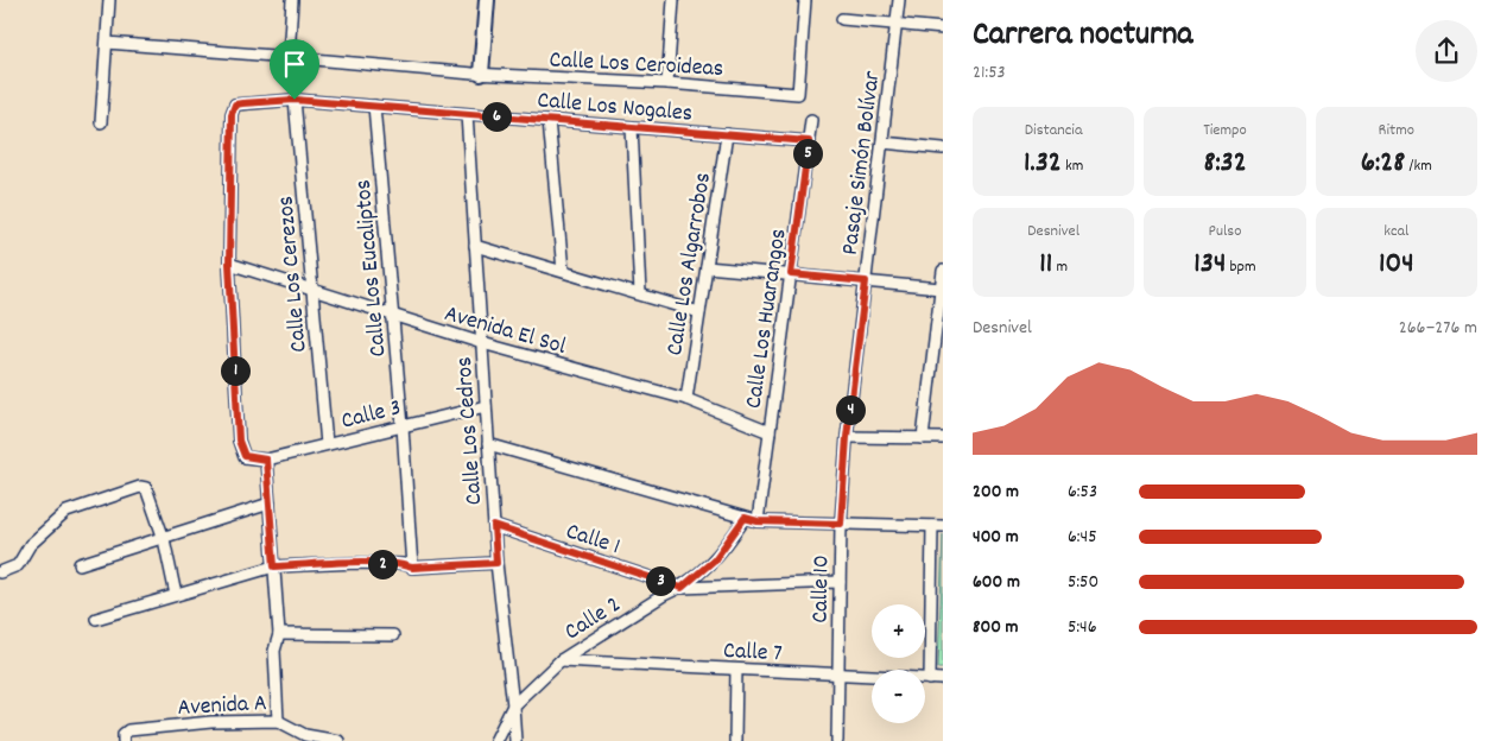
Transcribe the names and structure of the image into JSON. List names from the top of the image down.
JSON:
{
  "streets": {
    "street": [
      "Calle Los Ceroideas",
      "Calle Los Nogales",
      "Pasaje Simón Bolívar",
      "Calle Los Algarrobos",
      "Calle Los Eucaliptos",
      "Calle Los Cerezos",
      "Calle Los Huarangos",
      "Avenida El Sol",
      "Calle 3",
      "Calle Los Cedros",
      "Calle 1",
      "Calle 10",
      "Calle 2",
      "Calle 7",
      "Avenida A"
    ]
  },
  "crossings": [
    ["Calle Los Nogales", "Calle Los Algarrobos"],
    ["Calle Los Nogales", "Calle Los Eucaliptos"],
    ["Calle Los Nogales", "Calle Los Cerezos"],
    ["Calle Los Nogales", "Calle Los Huarangos"],
    ["Calle Los Nogales", "Avenida El Sol"],
    ["Calle Los Nogales", "Calle Los Cedros"],
    ["Pasaje Simón Bolívar", "Calle 10"],
    ["Calle Los Algarrobos", "Avenida El Sol"],
    ["Calle Los Eucaliptos", "Avenida El Sol"],
    ["Calle Los Eucaliptos", "Calle 3"],
    ["Calle Los Cerezos", "Avenida El Sol"],
    ["Calle Los Cerezos", "Calle 3"],
    ["Calle Los Huarangos", "Avenida El Sol"],
    ["Avenida El Sol", "Calle Los Cedros"],
    ["Calle 3", "Calle Los Cedros"],
    ["Calle Los Cedros", "Calle 1"],
    ["Calle Los Cedros", "Calle 2"],
    ["Calle 1", "Calle 2"],
    ["Calle 10", "Calle 7"],
    ["Calle 2", "Calle 7"]
  ],
  "page": {
    "heading": ["Carrera nocturna", "21:53"],
    "stats": [
      ["Distancia", "1.32 km"],
      ["Tiempo", "8:32"],
      ["Ritmo", "6:28 /km"],
      ["Desnivel", "11 m"],
      ["Pulso", "134 bpm"],
      ["kcal", "104"]
    ],
    "pins": [
      "6",
      "5",
      "1",
      "4",
      "2",
      "3"
    ],
    "chart": ["Desnivel", "266–276 m"],
    "list": [
      {
        "name": "200 m",
        "note": "6:53"
      },
      {
        "name": "400 m",
        "note": "6:45"
      },
      {
        "name": "600 m",
        "note": "5:50"
      },
      {
        "name": "800 m",
        "note": "5:46"
      }
    ],
    "map_buttons": ["+", "−"]
  }
}
